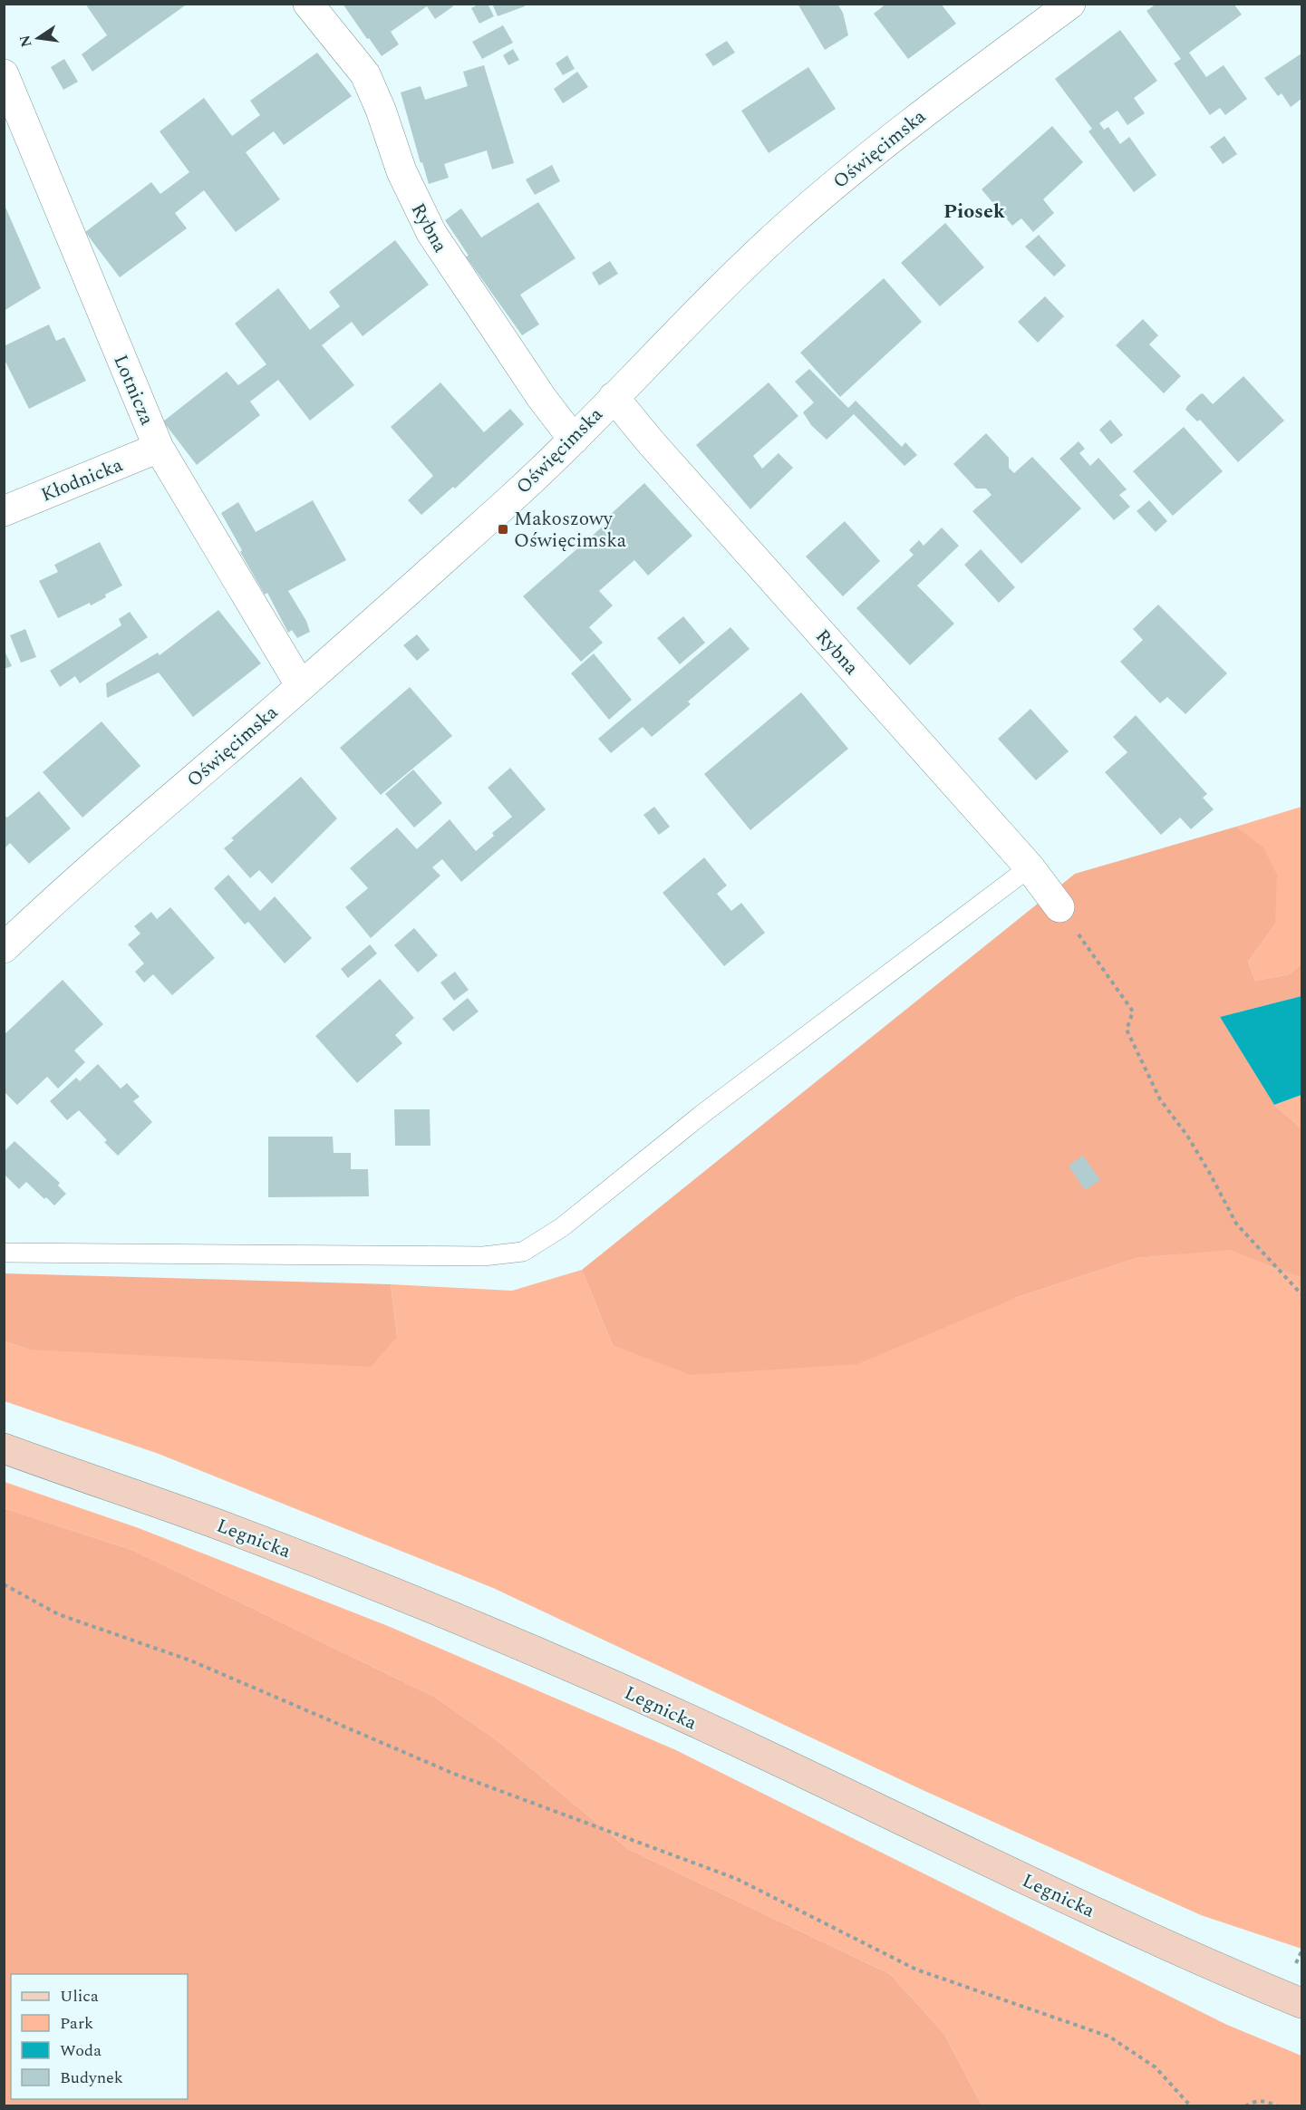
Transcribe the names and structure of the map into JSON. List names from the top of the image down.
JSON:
{
  "streets": {
    "main road": ["Legnicka"],
    "street": [
      "Oświęcimska",
      "Rybna",
      "Lotnicza",
      "Kłodnicka"
    ]
  },
  "crossings": [
    ["Oświęcimska", "Rybna"],
    ["Oświęcimska", "Lotnicza"],
    ["Lotnicza", "Kłodnicka"]
  ],
  "districts": ["Piosek"],
  "places": {
    "transit": ["Makoszowy Oświęcimska"]
  },
  "legend": [
    "Ulica",
    "Park",
    "Woda",
    "Budynek"
  ],
  "north": "left"
}
